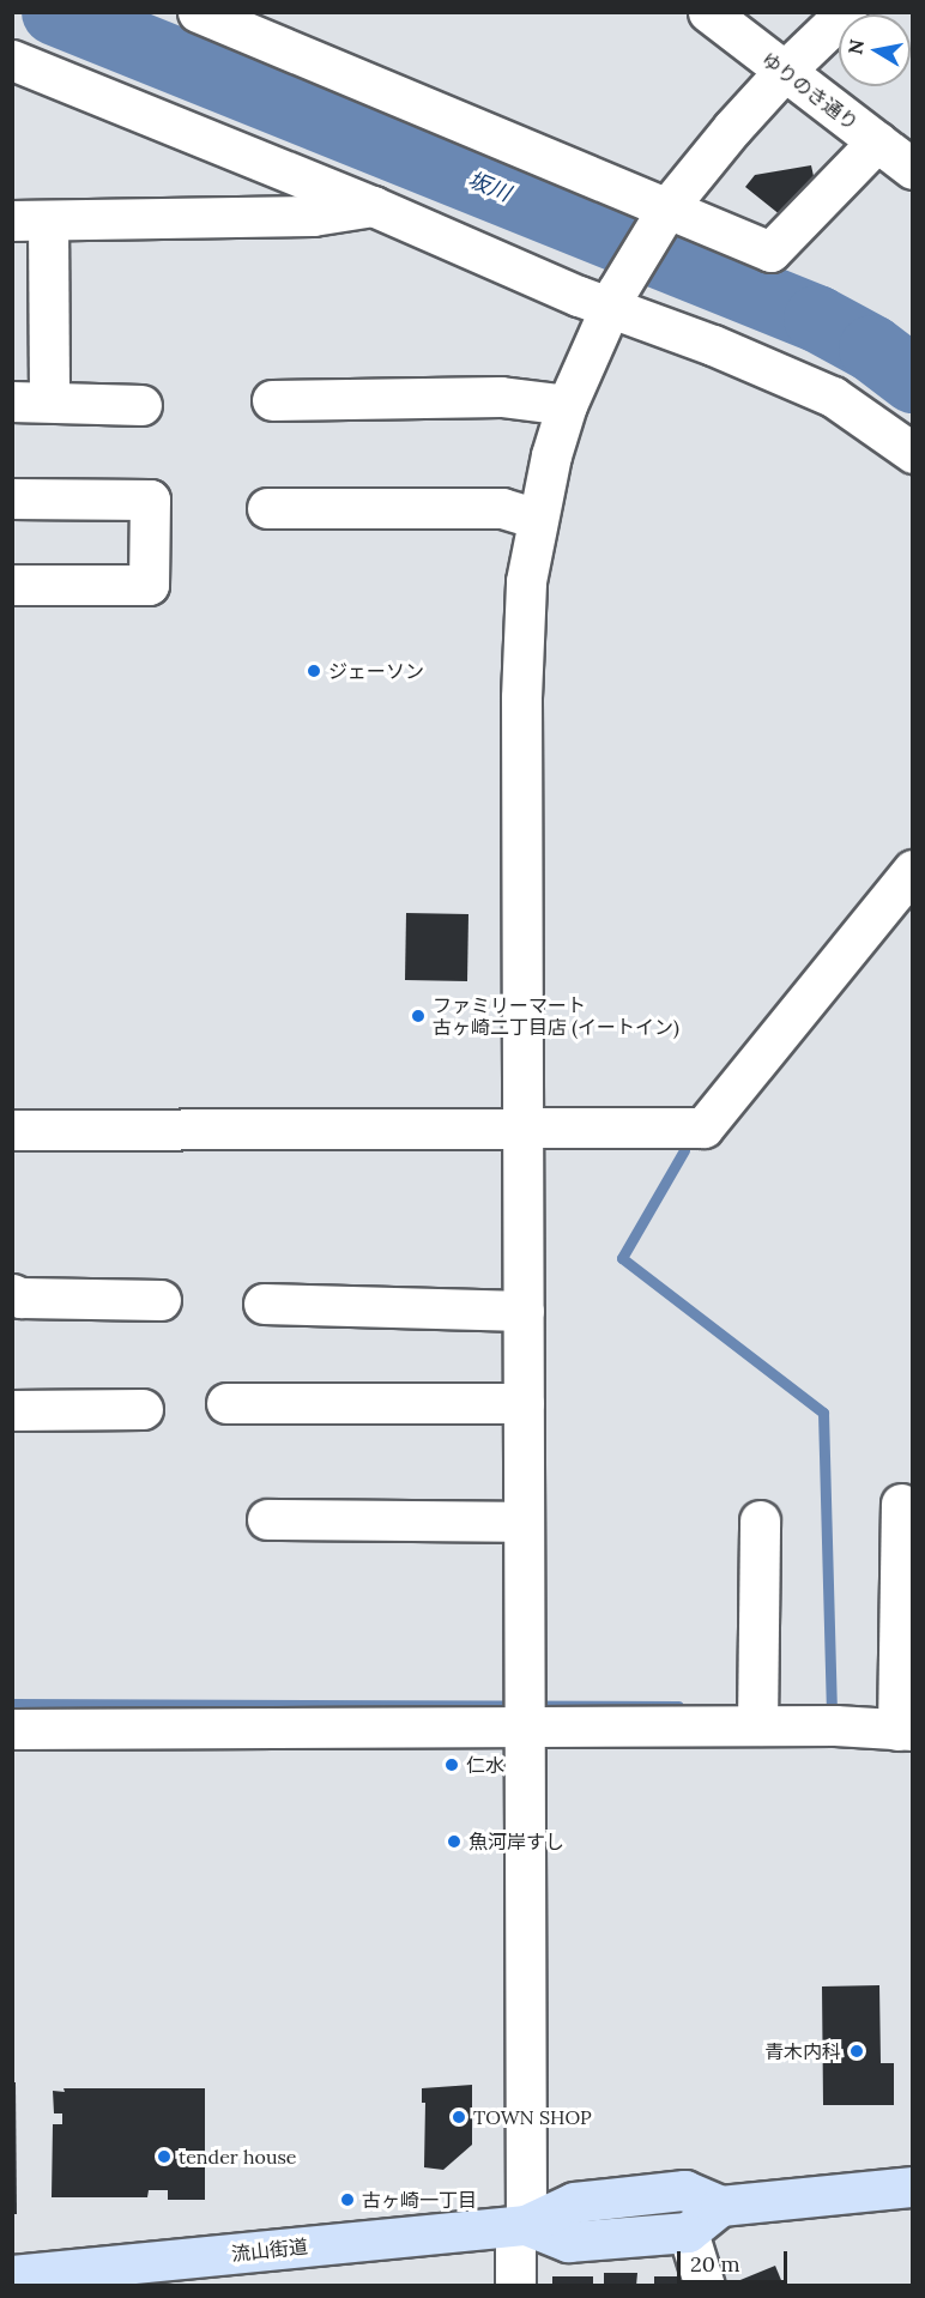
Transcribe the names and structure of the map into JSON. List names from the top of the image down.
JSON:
{
  "streets": {
    "main road": ["流山街道"],
    "street": ["ゆりのき通り"]
  },
  "water": ["坂川"],
  "places": [
    "ジェーソン",
    "ファミリーマート 古ヶ崎二丁目店 (イートイン)",
    "仁水",
    "魚河岸すし",
    "青木内科",
    "TOWN SHOP",
    "tender house",
    "古ヶ崎一丁目"
  ],
  "scale_bar": "20 m",
  "north": "left"
}
